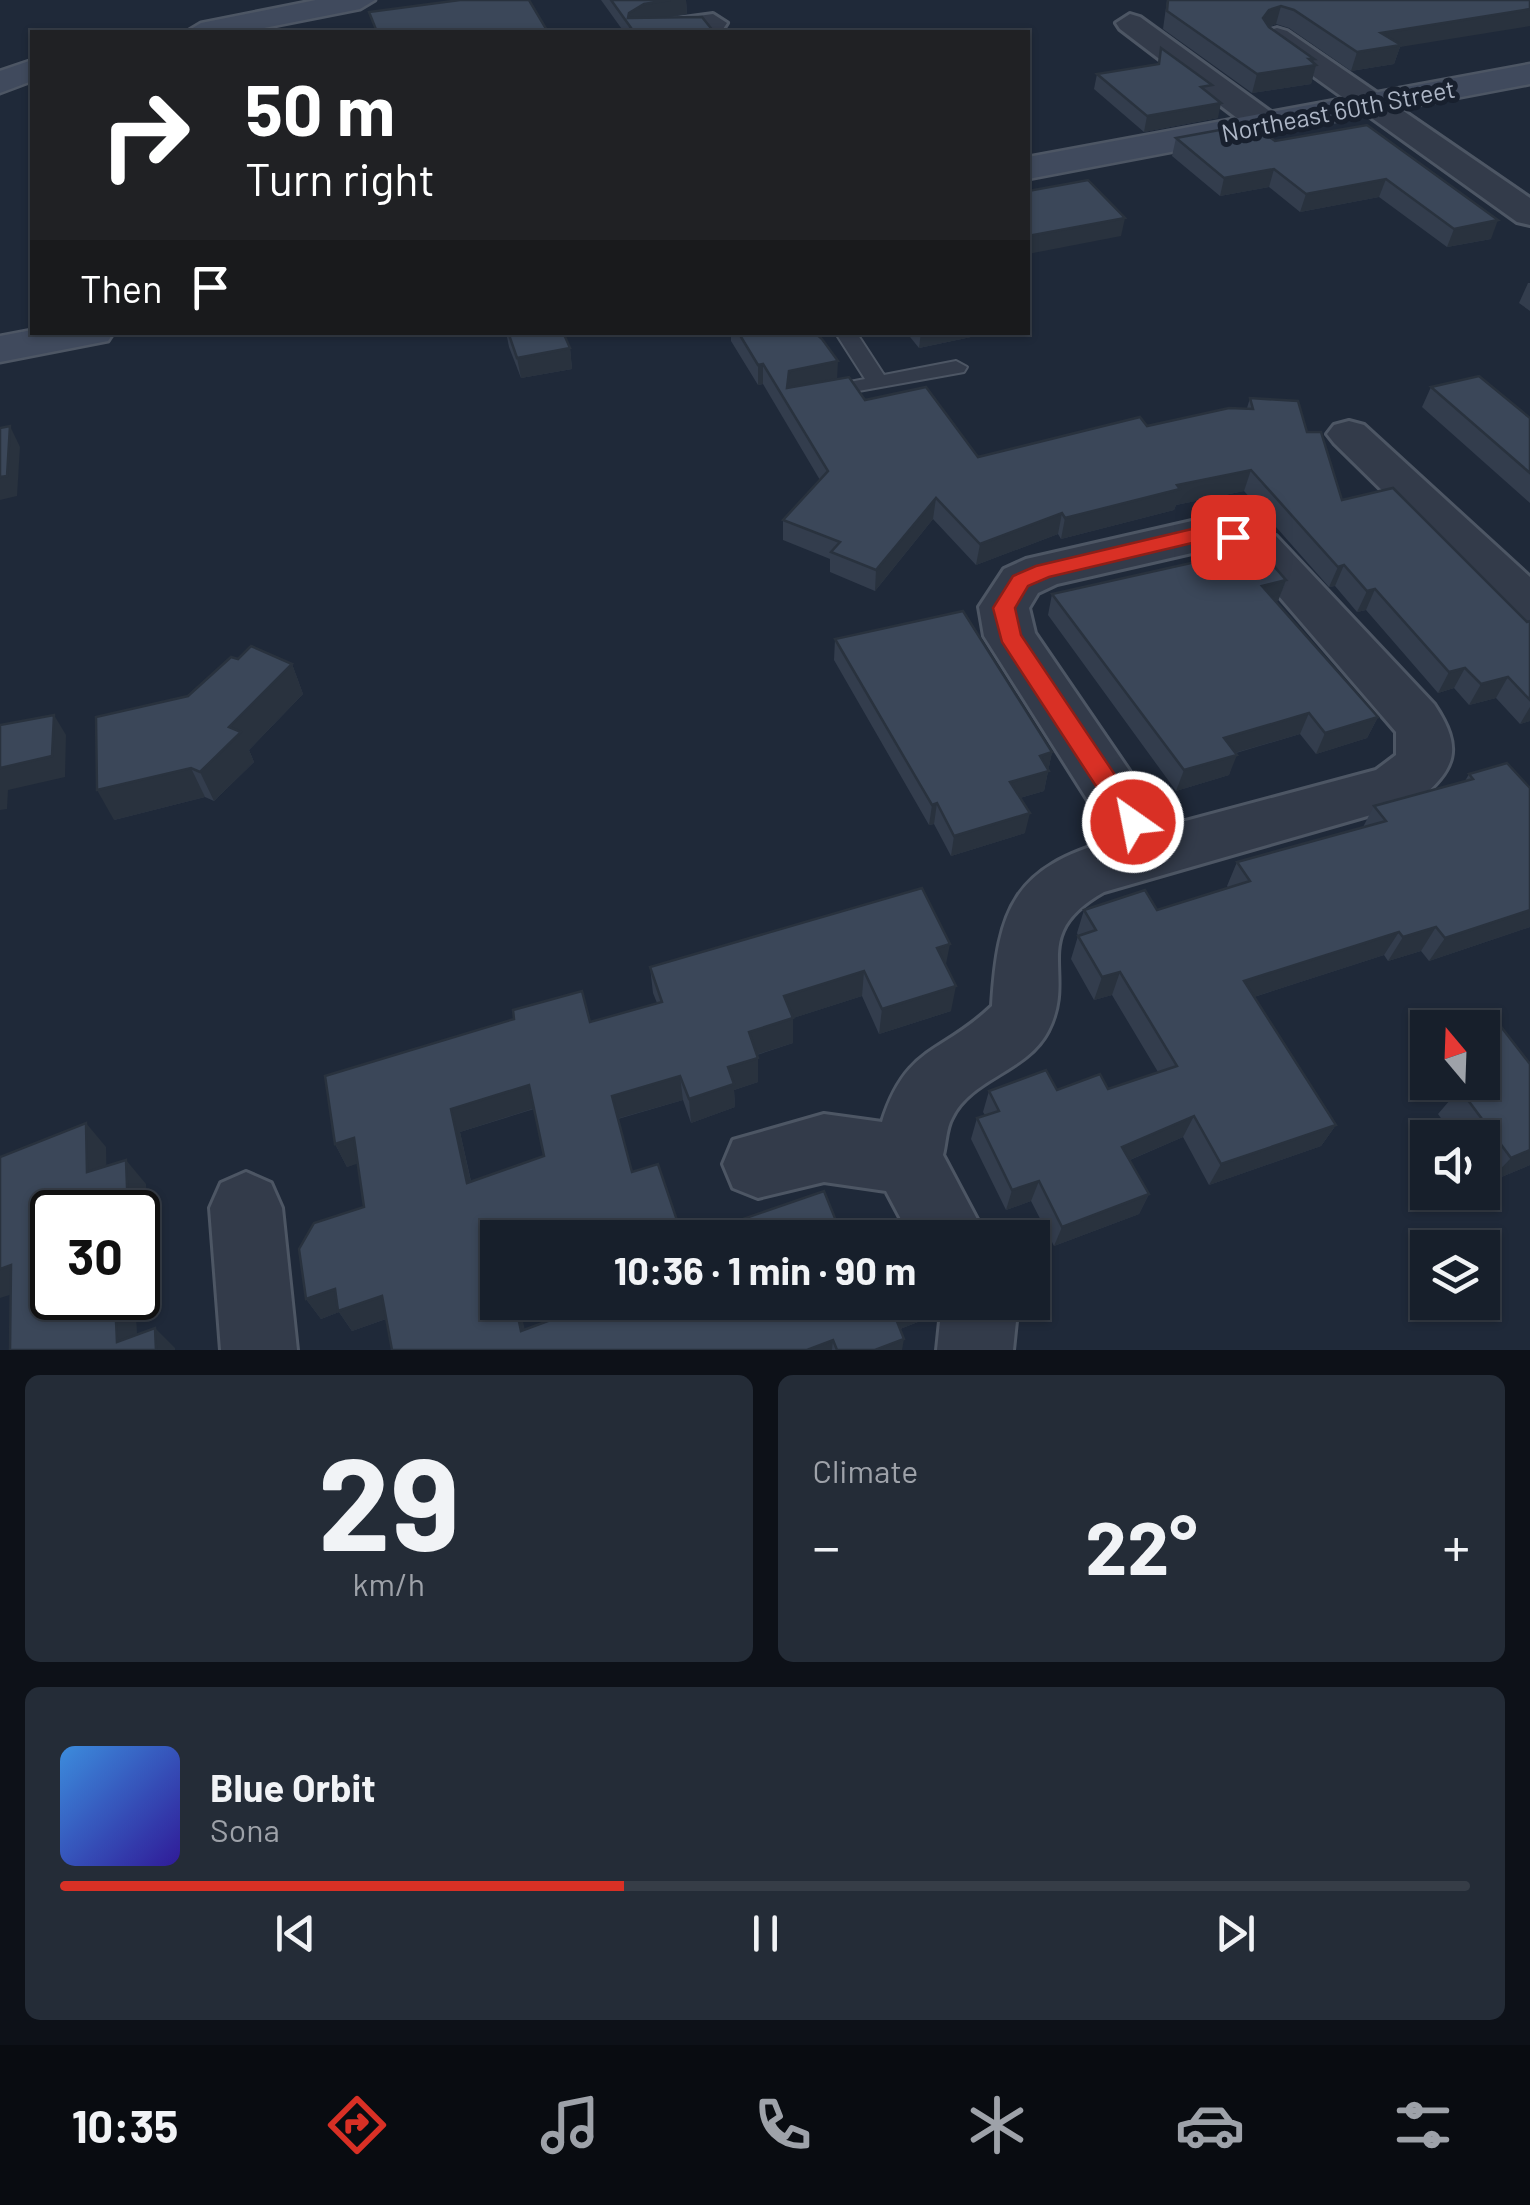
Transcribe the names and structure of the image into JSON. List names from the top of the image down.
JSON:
{
  "streets": {
    "street": ["Northeast 60th Street"]
  },
  "north": "top",
  "page": {
    "turn": ["50 m", "Turn right"],
    "then": "Then",
    "limit": "30",
    "trip": "10:36 · 1 min · 90 m",
    "tile": [
      ["29", "km/h"],
      "Climate"
    ],
    "heat": ["−", "22°", "+"],
    "song": ["Blue Orbit", "Sona"],
    "tabs": "10:35"
  }
}
